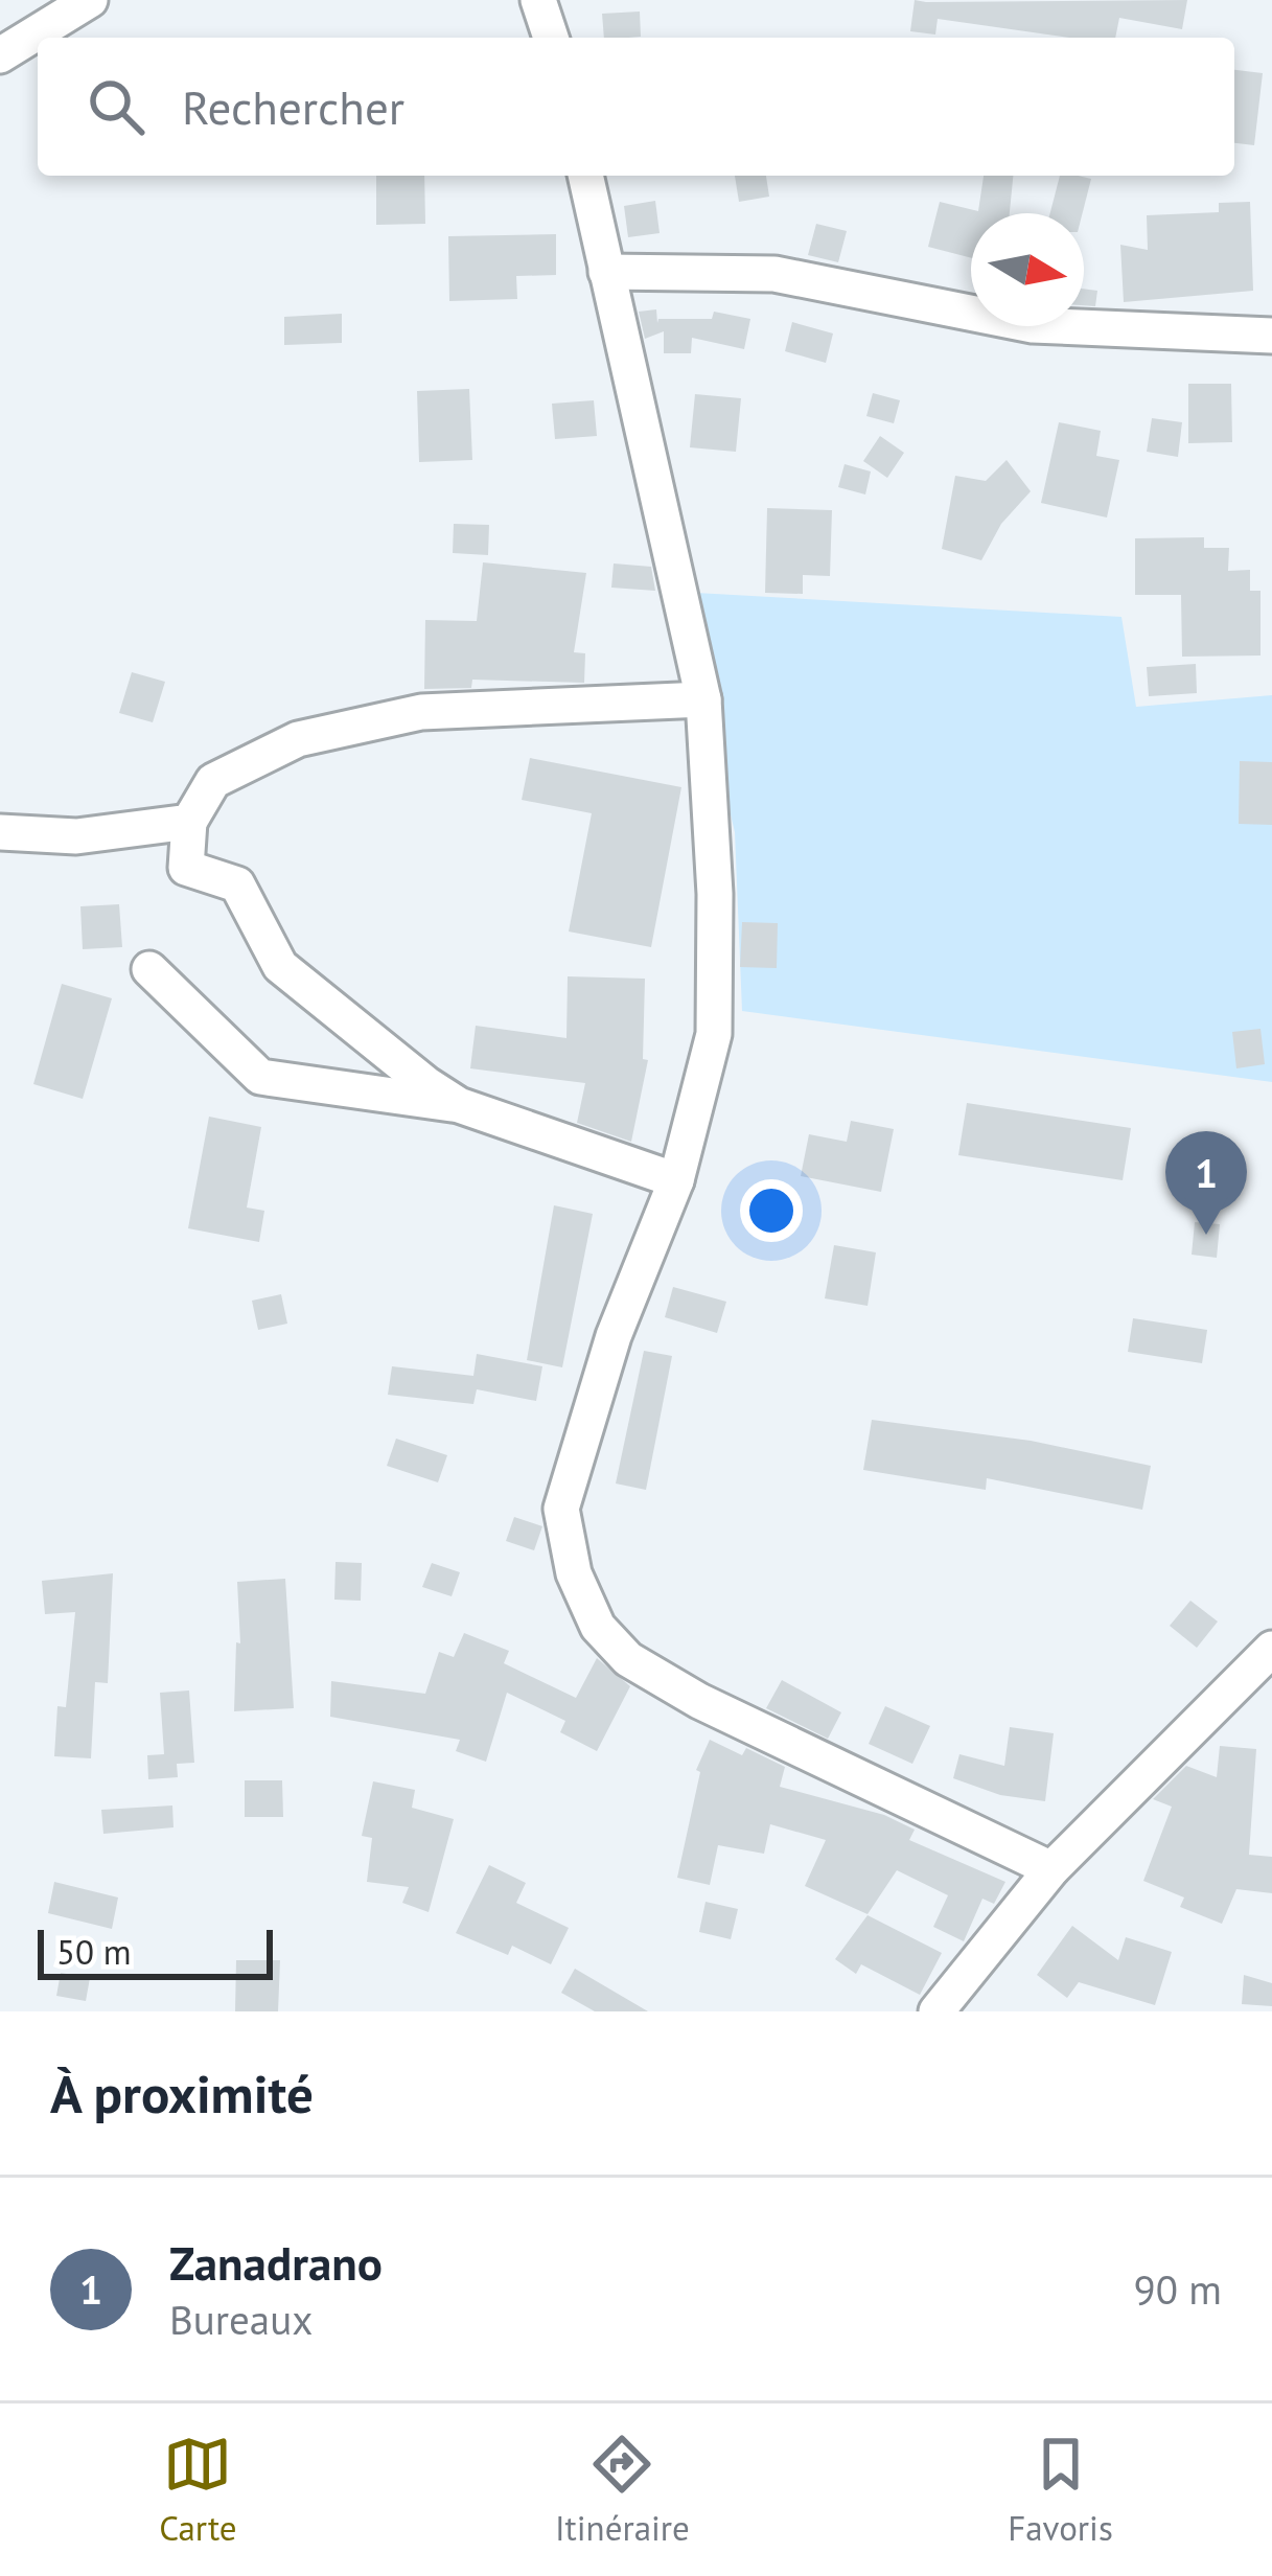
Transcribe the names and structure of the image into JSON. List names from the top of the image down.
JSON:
{
  "scale_bar": "50 m",
  "north": "right",
  "page": {
    "search": "Rechercher",
    "pins": "1",
    "scale": "50 m",
    "heading": "À proximité",
    "list": [
      {
        "mark": "1",
        "name": "Zanadrano",
        "note": "Bureaux",
        "value": "90 m"
      }
    ],
    "nav": ["Carte", "Itinéraire", "Favoris"]
  }
}
